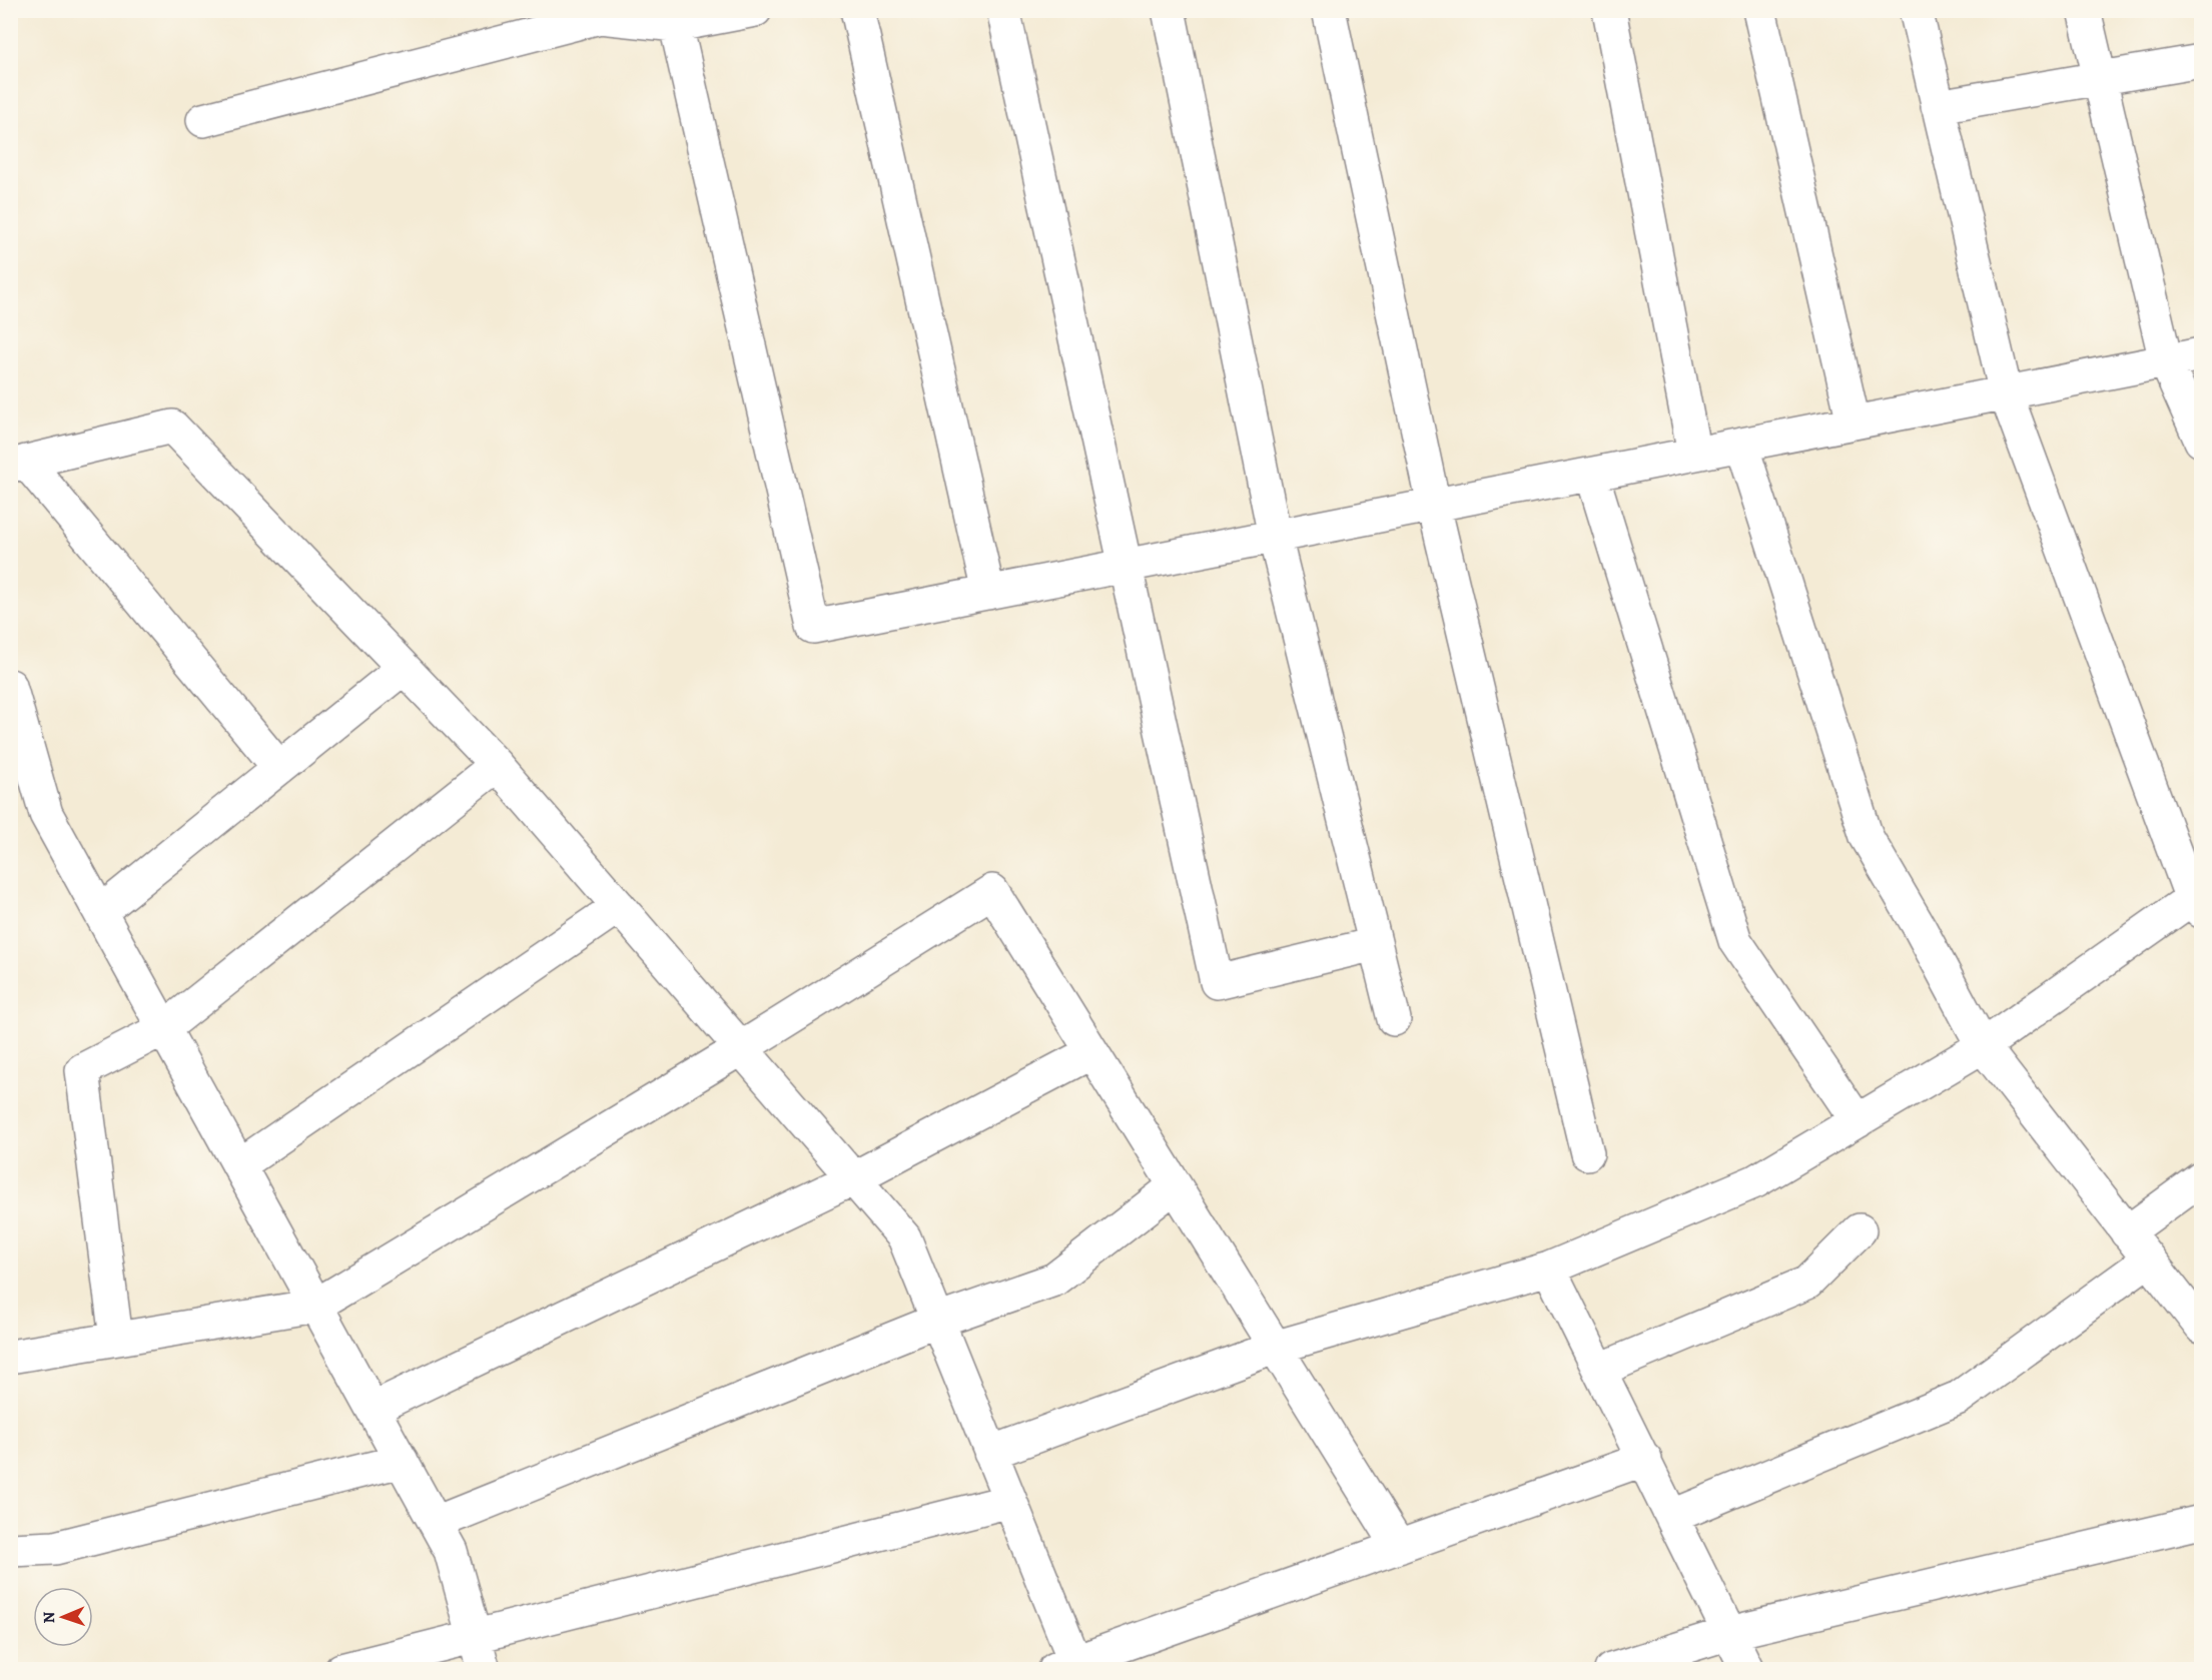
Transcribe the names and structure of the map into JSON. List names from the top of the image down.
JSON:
{
  "north": "left"
}
